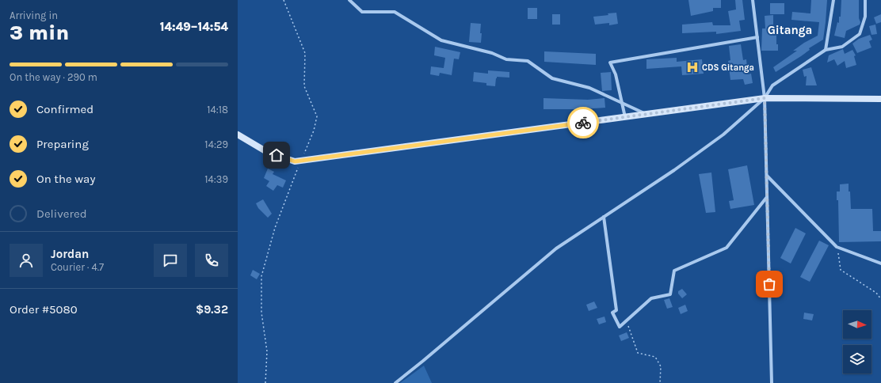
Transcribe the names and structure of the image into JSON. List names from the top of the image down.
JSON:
{
  "districts": ["Gitanga"],
  "places": {
    "hospital": ["CDS Gitanga"]
  },
  "north": "right",
  "page": {
    "heading": ["3 min", "Arriving in", "14:49–14:54"],
    "panel": [
      "Jordan",
      "Courier · 4.7",
      "Order #5080",
      "$9.32"
    ],
    "bar": "On the way · 290 m",
    "list": [
      ["Confirmed", "14:18"],
      ["Preparing", "14:29"],
      ["On the way", "14:39"],
      "Delivered"
    ]
  }
}
